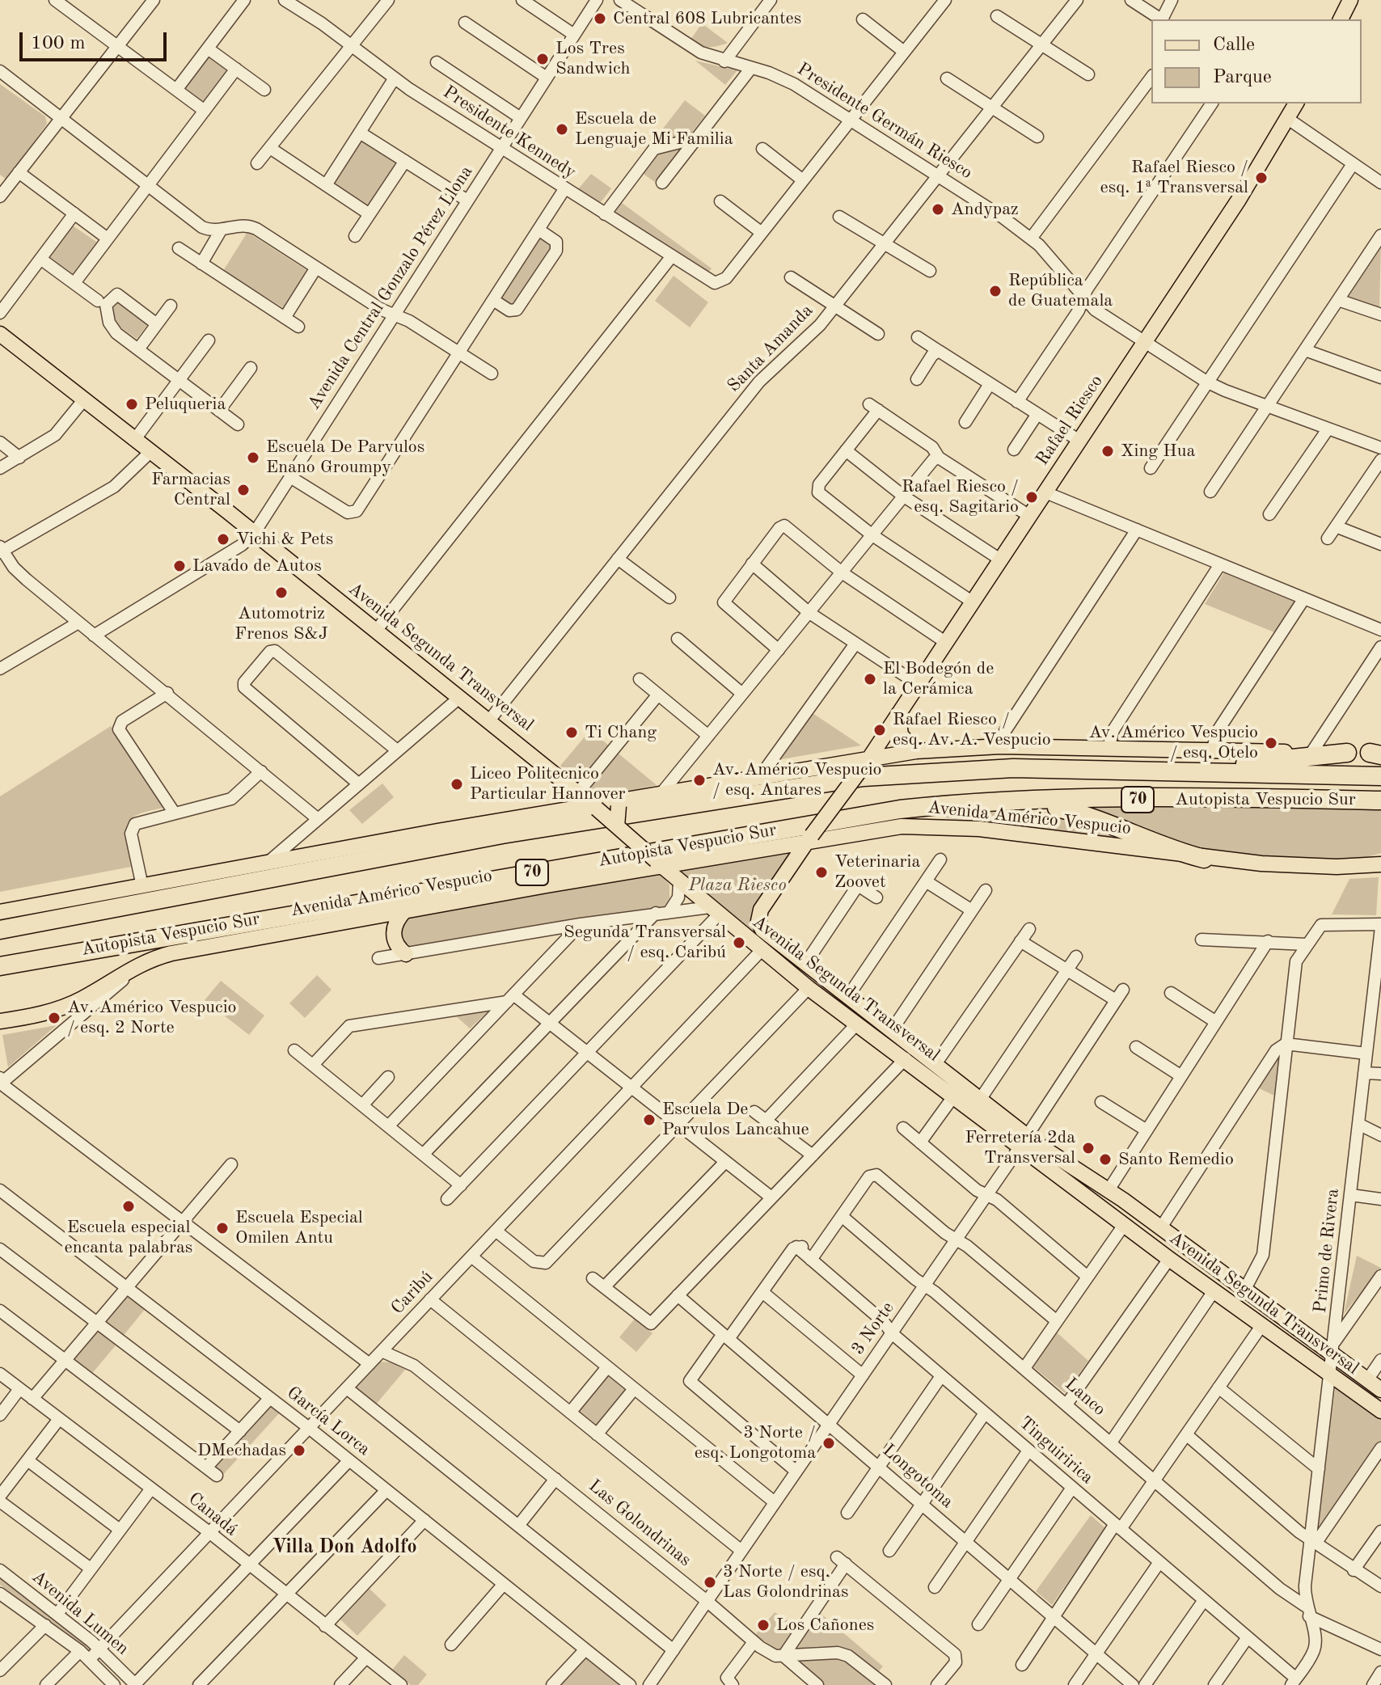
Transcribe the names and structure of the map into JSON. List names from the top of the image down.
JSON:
{
  "streets": {
    "highway": ["70", "Autopista Vespucio Sur"],
    "main road": ["Rafael Riesco", "Avenida Segunda Transversal", "Avenida Américo Vespucio"],
    "street": [
      "Presidente Germán Riesco",
      "Presidente Kennedy",
      "Avenida Central Gonzalo Pérez Llona",
      "Santa Amanda",
      "Primo de Rivera",
      "Caribú",
      "3 Norte",
      "Lanco",
      "García Lorca",
      "Tinguiririca",
      "Longotoma",
      "Canadá",
      "Las Golondrinas",
      "Avenida Lumen"
    ]
  },
  "crossings": [
    ["Presidente Germán Riesco", "Santa Amanda"],
    ["Presidente Germán Riesco", "Rafael Riesco"],
    ["Presidente Kennedy", "Avenida Central Gonzalo Pérez Llona"],
    ["Avenida Central Gonzalo Pérez Llona", "Avenida Segunda Transversal"],
    ["Santa Amanda", "Avenida Segunda Transversal"],
    ["Rafael Riesco", "Avenida Segunda Transversal"],
    ["Avenida Segunda Transversal", "Avenida Américo Vespucio"],
    ["Avenida Segunda Transversal", "Primo de Rivera"],
    ["Avenida Segunda Transversal", "Caribú"],
    ["Avenida Segunda Transversal", "3 Norte"],
    ["Primo de Rivera", "Lanco"],
    ["Caribú", "García Lorca"],
    ["Caribú", "Canadá"],
    ["Caribú", "Las Golondrinas"],
    ["Caribú", "Avenida Lumen"],
    ["3 Norte", "Lanco"],
    ["3 Norte", "Tinguiririca"],
    ["3 Norte", "Longotoma"],
    ["3 Norte", "Las Golondrinas"]
  ],
  "districts": ["Villa Don Adolfo"],
  "parks": ["Plaza Riesco"],
  "places": [
    "Central 608 Lubricantes",
    "Los Tres Sandwich",
    "Escuela de Lenguaje Mi Familia",
    "Rafael Riesco / esq. 1ª Transversal",
    "Andypaz",
    "República de Guatemala",
    "Peluqueria",
    "Xing Hua",
    "Escuela De Parvulos Enano Groumpy",
    "Farmacias Central",
    "Rafael Riesco / esq. Sagitario",
    "Vichi & Pets",
    "Lavado de Autos",
    "Automotriz Frenos S&J",
    "El Bodegón de la Cerámica",
    "Rafael Riesco / esq. Av. A. Vespucio",
    "Ti Chang",
    "Av. Américo Vespucio / esq. Otelo",
    "Av. Américo Vespucio / esq. Antares",
    "Liceo Politecnico Particular Hannover",
    "Veterinaria Zoovet",
    "Segunda Transversal / esq. Caribú",
    "Av. Américo Vespucio / esq. 2 Norte",
    "Escuela De Parvulos Lancahue",
    "Ferretería 2da Transversal",
    "Santo Remedio",
    "Escuela especial encanta palabras",
    "Escuela Especial Omilen Antu",
    "3 Norte / esq. Longotoma",
    "DMechadas",
    "3 Norte / esq. Las Golondrinas",
    "Los Cañones"
  ],
  "legend": ["Calle", "Parque"],
  "scale_bar": "100 m"
}
